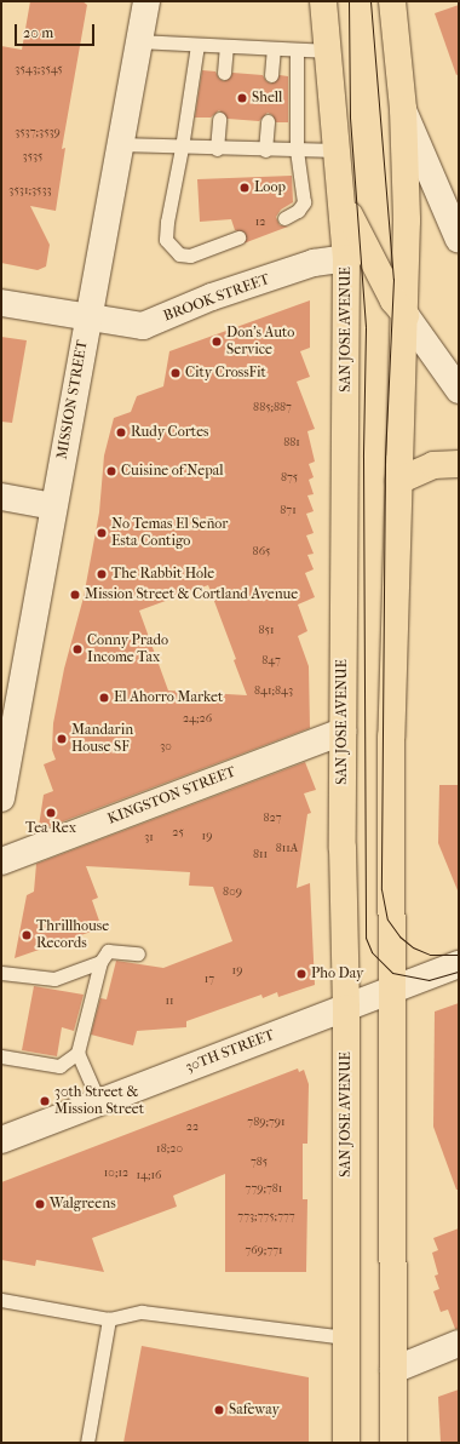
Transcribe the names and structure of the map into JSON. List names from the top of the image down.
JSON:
{
  "streets": {
    "main road": ["SAN JOSE AVENUE"],
    "street": [
      "BROOK STREET",
      "MISSION STREET",
      "KINGSTON STREET",
      "30TH STREET"
    ]
  },
  "crossings": [
    ["BROOK STREET", "SAN JOSE AVENUE"],
    ["BROOK STREET", "MISSION STREET"],
    ["SAN JOSE AVENUE", "KINGSTON STREET"],
    ["SAN JOSE AVENUE", "30TH STREET"]
  ],
  "places": [
    "Shell",
    "Loop",
    "Don's Auto Service",
    "City CrossFit",
    "Rudy Cortes",
    "Cuisine of Nepal",
    "No Temas El Señor Esta Contigo",
    "The Rabbit Hole",
    "Mission Street & Cortland Avenue",
    "Conny Prado Income Tax",
    "El Ahorro Market",
    "Mandarin House SF",
    "Tea Rex",
    "Thrillhouse Records",
    "Pho Day",
    "30th Street & Mission Street",
    "Walgreens",
    "Safeway"
  ],
  "house_numbers": [
    "3543;3545",
    "3537;3539",
    "3535",
    "3531;3533",
    "12",
    "885;887",
    "881",
    "875",
    "871",
    "865",
    "851",
    "847",
    "841;843",
    "24;26",
    "30",
    "827",
    "25",
    "19",
    "31",
    "811A",
    "811",
    "809",
    "19",
    "17",
    "11",
    "789;791",
    "22",
    "18;20",
    "785",
    "10;12",
    "14;16",
    "779;781",
    "773;775;777",
    "769;771"
  ],
  "scale_bar": "20 m"
}
